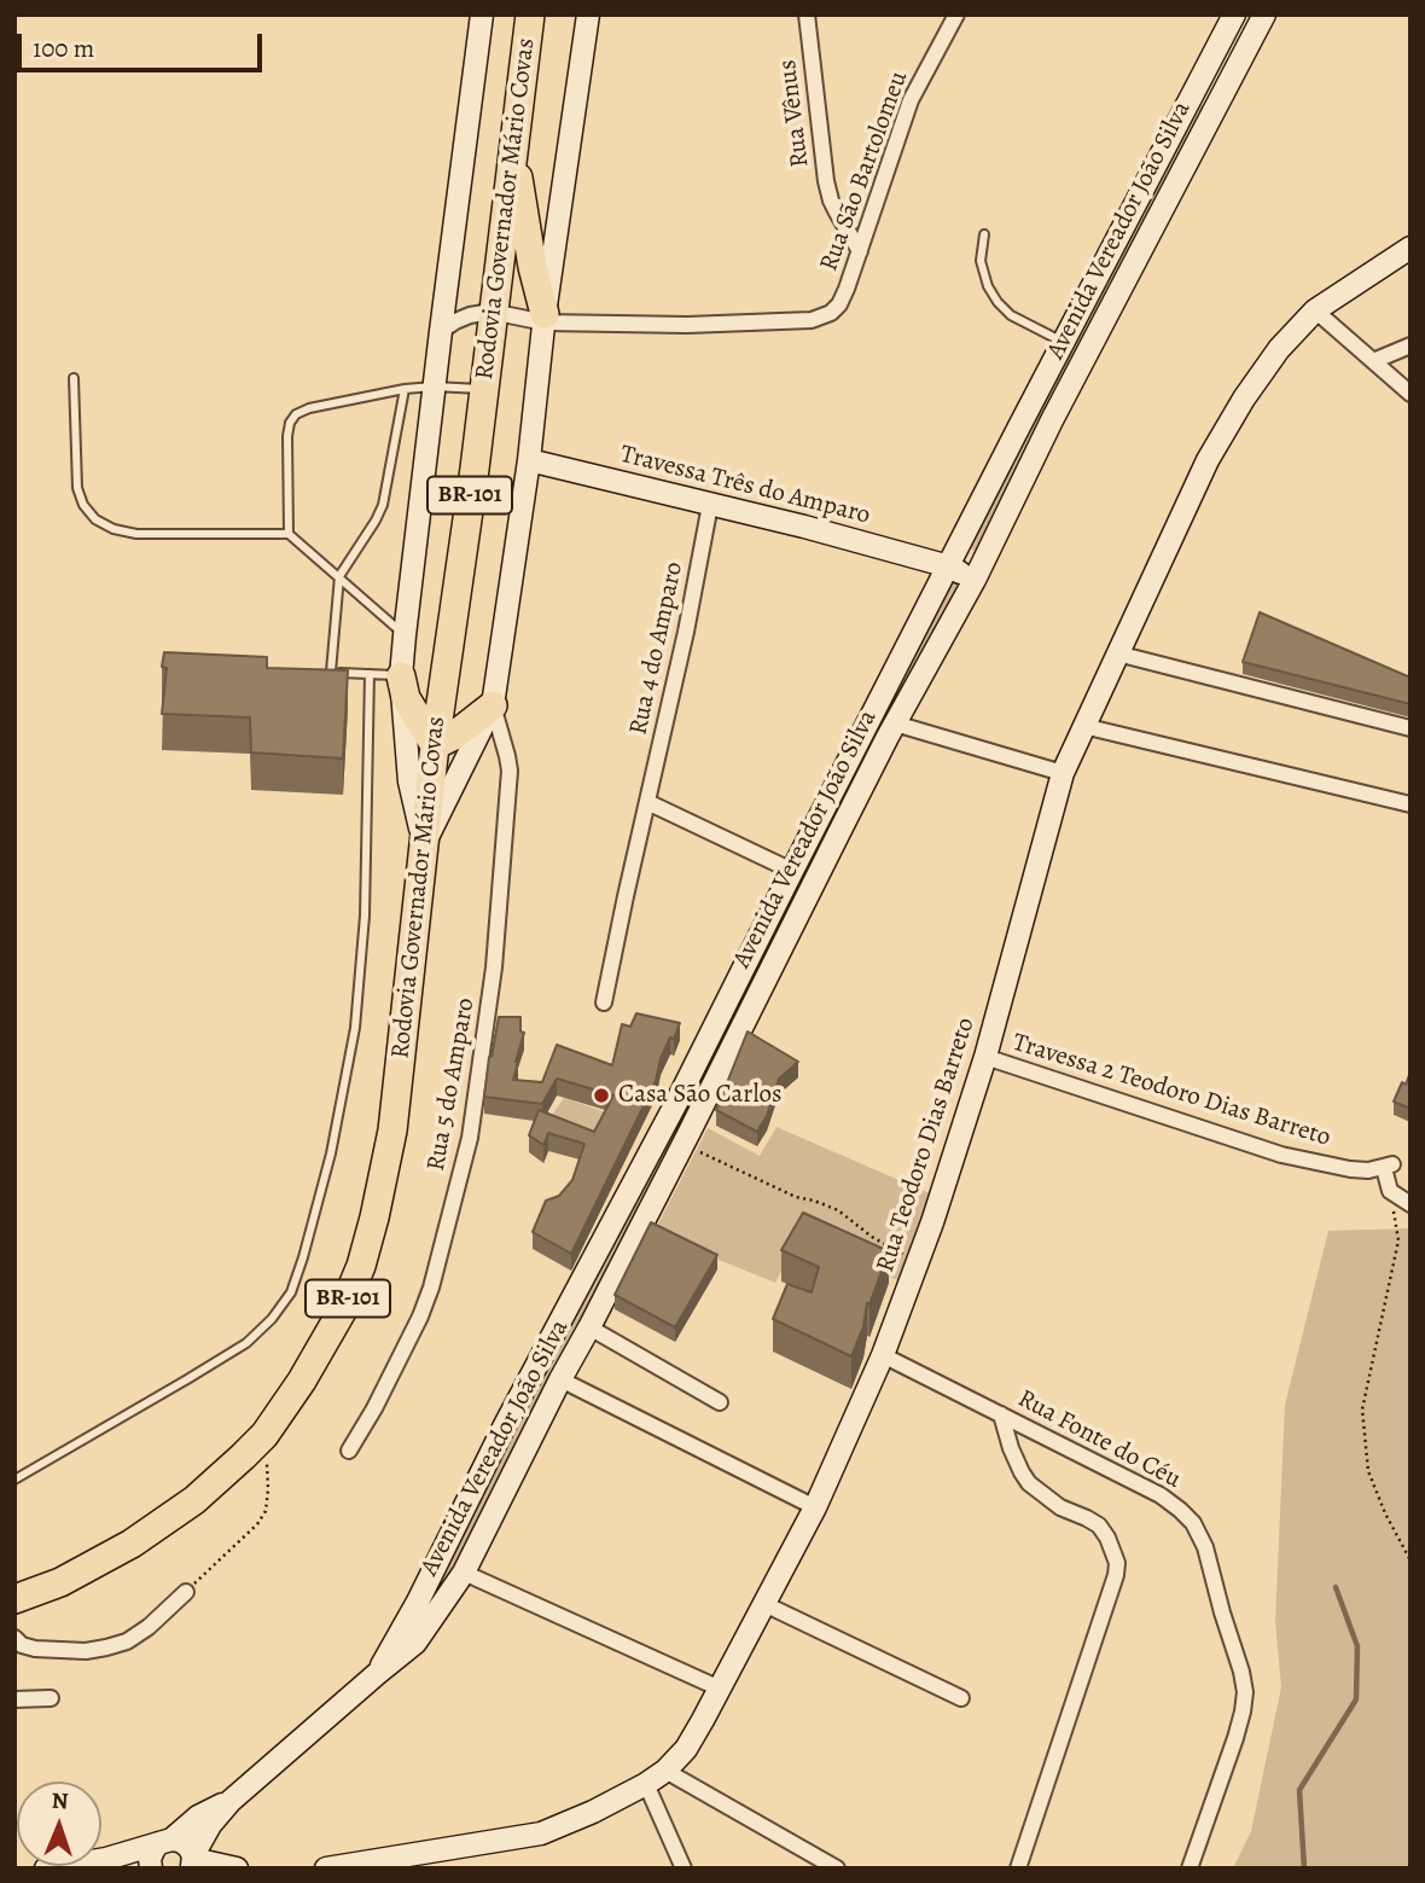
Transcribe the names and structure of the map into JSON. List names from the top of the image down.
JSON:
{
  "streets": {
    "highway": ["Rodovia Governador Mário Covas", "BR-101"],
    "street": [
      "Rua Vênus",
      "Rua São Bartolomeu",
      "Avenida Vereador João Silva",
      "Travessa Três do Amparo",
      "Rua 4 do Amparo",
      "Rua 5 do Amparo",
      "Travessa 2 Teodoro Dias Barreto",
      "Rua Teodoro Dias Barreto",
      "Rua Fonte do Céu"
    ]
  },
  "crossings": [
    ["Rua Vênus", "Rua São Bartolomeu"],
    ["Rua São Bartolomeu", "Rodovia Governador Mário Covas"],
    ["Avenida Vereador João Silva", "Travessa Três do Amparo"],
    ["Travessa Três do Amparo", "Rua 4 do Amparo"],
    ["Travessa 2 Teodoro Dias Barreto", "Rua Teodoro Dias Barreto"],
    ["Rua Teodoro Dias Barreto", "Rua Fonte do Céu"]
  ],
  "places": ["Casa São Carlos"],
  "scale_bar": "100 m",
  "north": "top"
}
